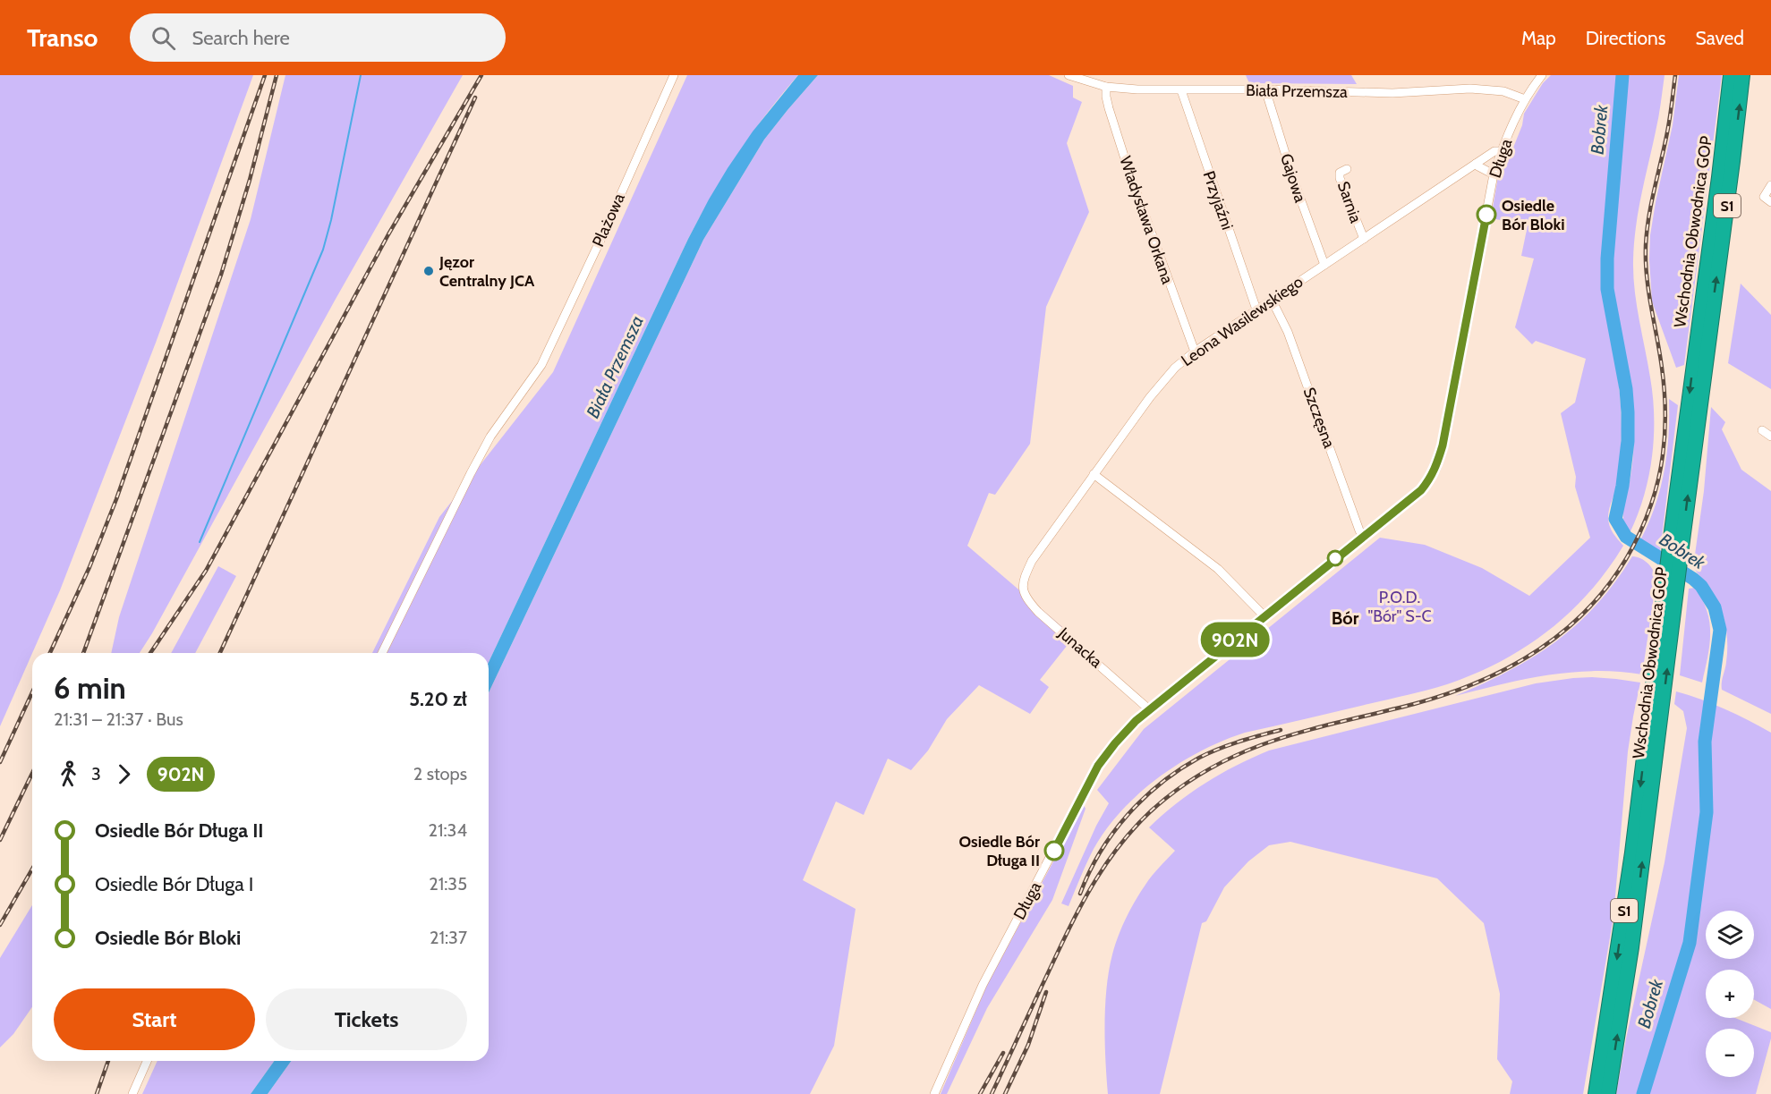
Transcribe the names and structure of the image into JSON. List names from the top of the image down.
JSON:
{
  "streets": {
    "highway": ["S1", "Wschodnia Obwodnica GOP"],
    "street": [
      "Biała Przemsza",
      "Długa",
      "Gajowa",
      "Przyjaźni",
      "Sarnia",
      "Plażowa",
      "Władysława Orkana",
      "Leona Wasilewskiego",
      "Szczęsna",
      "Junacka"
    ]
  },
  "crossings": [
    ["Biała Przemsza", "Długa"],
    ["Biała Przemsza", "Gajowa"],
    ["Biała Przemsza", "Przyjaźni"],
    ["Biała Przemsza", "Władysława Orkana"],
    ["Długa", "Leona Wasilewskiego"],
    ["Długa", "Szczęsna"],
    ["Długa", "Junacka"],
    ["Gajowa", "Leona Wasilewskiego"],
    ["Przyjaźni", "Leona Wasilewskiego"],
    ["Sarnia", "Leona Wasilewskiego"],
    ["Władysława Orkana", "Leona Wasilewskiego"],
    ["Leona Wasilewskiego", "Szczęsna"],
    ["Leona Wasilewskiego", "Junacka"]
  ],
  "districts": ["Bór"],
  "water": ["Bobrek", "Biała Przemsza"],
  "parks": ["P.O.D. \"Bór\" S-C"],
  "places": ["Osiedle Bór Bloki", "Jęzor Centralny JCA", "Osiedle Bór Długa II"],
  "lines": ["bus line 902N"],
  "page": {
    "header": "Transo",
    "search": "Search here",
    "nav": ["Map", "Directions", "Saved"],
    "on_map": "902N",
    "heading": ["6 min", "21:31 – 21:37 · Bus", "5.20 zł"],
    "legs": ["3", "902N", "2 stops"],
    "list": [
      {
        "name": "Osiedle Bór Długa II",
        "value": "21:34"
      },
      {
        "name": "Osiedle Bór Długa I",
        "value": "21:35"
      },
      {
        "name": "Osiedle Bór Bloki",
        "value": "21:37"
      }
    ],
    "map_buttons": ["+", "−"],
    "buttons": ["Start", "Tickets"]
  }
}
